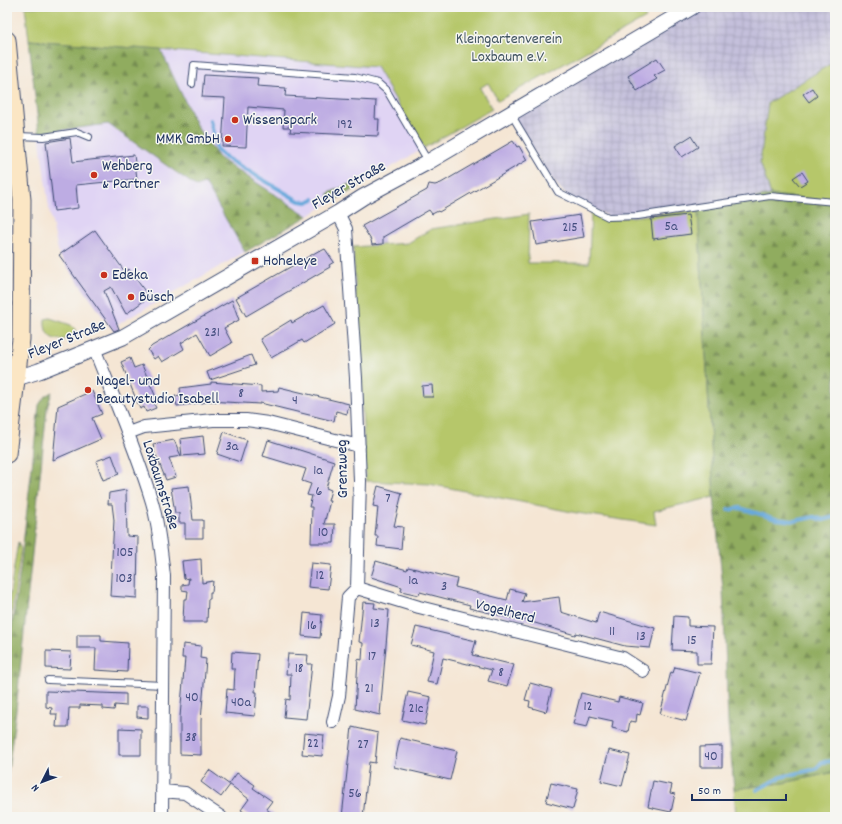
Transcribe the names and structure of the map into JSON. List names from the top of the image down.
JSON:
{
  "streets": {
    "street": [
      "Fleyer Straße",
      "Grenzweg",
      "Loxbaumstraße",
      "Vogelherd"
    ]
  },
  "crossings": [
    ["Fleyer Straße", "Grenzweg"],
    ["Fleyer Straße", "Loxbaumstraße"],
    ["Grenzweg", "Vogelherd"]
  ],
  "parks": ["Kleingartenverein Loxbaum e.V."],
  "places": {
    "other": [
      "Wissenspark",
      "MMK GmbH",
      "Wehberg & Partner",
      "Edeka",
      "Büsch",
      "Nagel- und Beautystudio Isabell"
    ],
    "transit": ["Hoheleye"]
  },
  "house_numbers": [
    "192",
    "5a",
    "215",
    "231",
    "8",
    "4",
    "3a",
    "1a",
    "6",
    "7",
    "10",
    "105",
    "12",
    "103",
    "1a",
    "3",
    "13",
    "16",
    "11",
    "13",
    "15",
    "17",
    "18",
    "8",
    "21",
    "40",
    "40a",
    "12",
    "21c",
    "38",
    "22",
    "27",
    "40",
    "56"
  ],
  "scale_bar": "50 m",
  "north": "bottom left"
}
